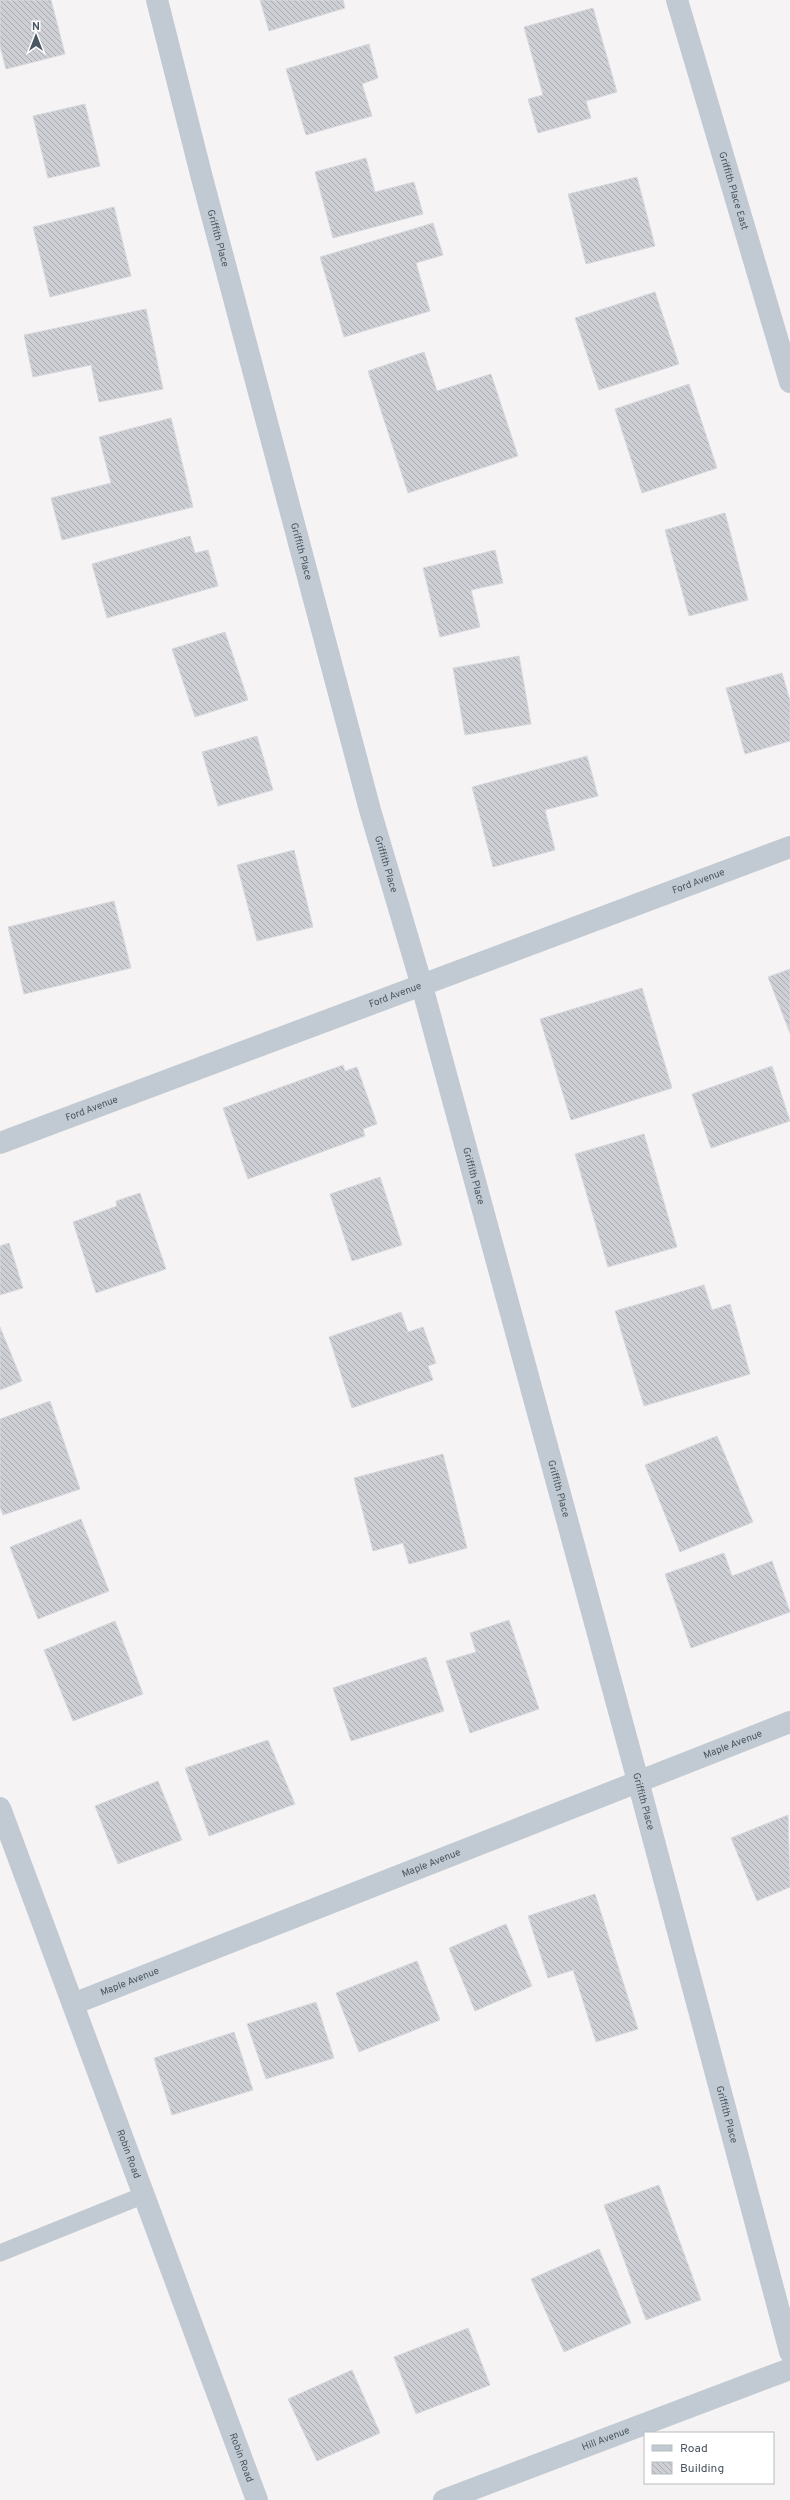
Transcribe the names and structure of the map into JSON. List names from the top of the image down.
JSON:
{
  "streets": {
    "street": [
      "Griffith Place East",
      "Griffith Place",
      "Ford Avenue",
      "Maple Avenue",
      "Robin Road",
      "Hill Avenue"
    ]
  },
  "crossings": [
    ["Griffith Place", "Ford Avenue"],
    ["Griffith Place", "Maple Avenue"],
    ["Maple Avenue", "Robin Road"]
  ],
  "legend": ["Road", "Building"],
  "north": "top"
}
